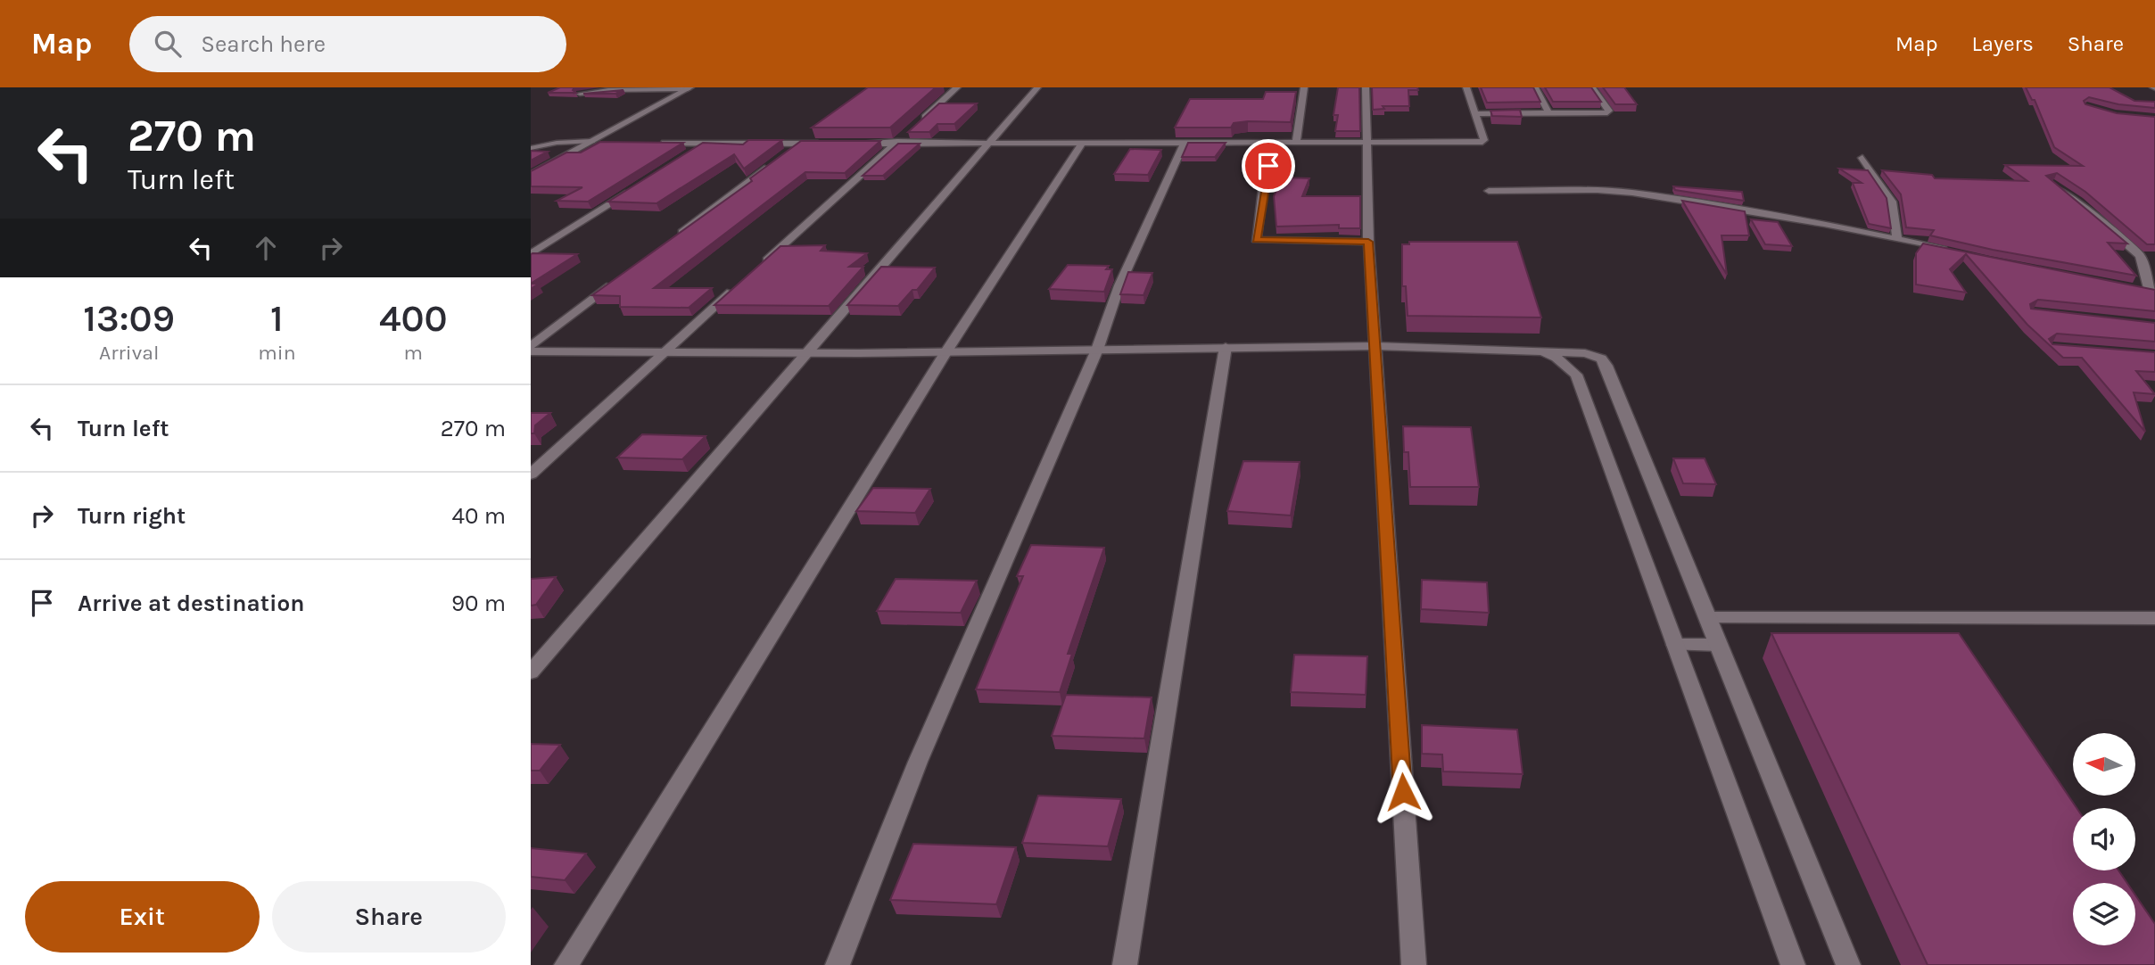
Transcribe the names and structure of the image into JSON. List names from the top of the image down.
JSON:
{
  "north": "left",
  "page": {
    "header": "Map",
    "search": "Search here",
    "nav": ["Map", "Layers", "Share"],
    "turn": ["270 m", "Turn left"],
    "eta": [
      "13:09",
      "Arrival",
      "1",
      "min",
      "400",
      "m"
    ],
    "list": [
      {
        "name": "Turn left",
        "value": "270 m"
      },
      {
        "name": "Turn right",
        "value": "40 m"
      },
      {
        "name": "Arrive at destination",
        "value": "90 m"
      }
    ],
    "buttons": ["Exit", "Share"]
  }
}
